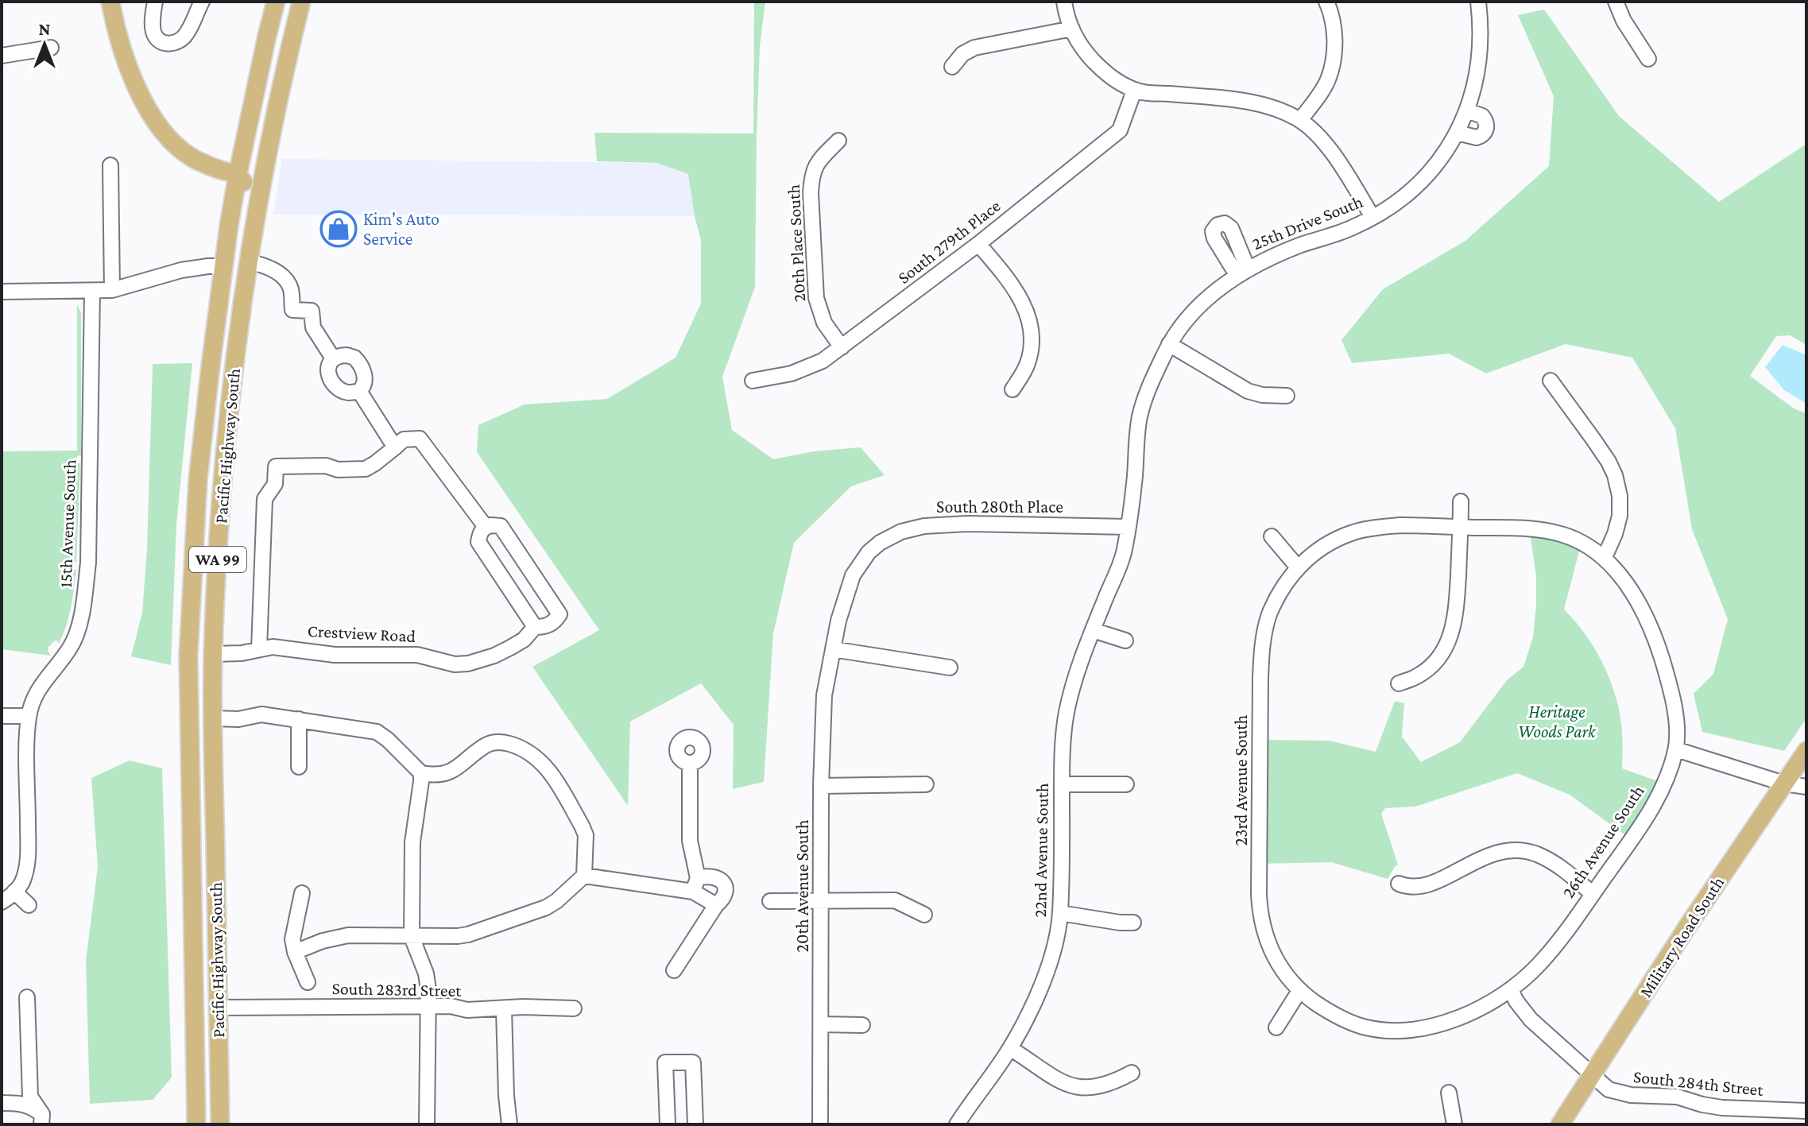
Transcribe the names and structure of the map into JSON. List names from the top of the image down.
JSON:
{
  "streets": {
    "main road": ["Pacific Highway South", "WA 99", "Military Road South"],
    "street": [
      "25th Drive South",
      "South 279th Place",
      "20th Place South",
      "South 280th Place",
      "15th Avenue South",
      "Crestview Road",
      "23rd Avenue South",
      "26th Avenue South",
      "22nd Avenue South",
      "20th Avenue South",
      "South 283rd Street",
      "South 284th Street"
    ]
  },
  "crossings": [
    ["25th Drive South", "22nd Avenue South"],
    ["South 279th Place", "20th Place South"],
    ["Pacific Highway South", "Crestview Road"],
    ["Pacific Highway South", "South 283rd Street"],
    ["South 280th Place", "22nd Avenue South"],
    ["South 280th Place", "20th Avenue South"],
    ["23rd Avenue South", "26th Avenue South"],
    ["26th Avenue South", "South 284th Street"],
    ["Military Road South", "South 284th Street"]
  ],
  "parks": ["Heritage Woods Park"],
  "places": {
    "shop": ["Kim's Auto Service"]
  },
  "north": "top"
}
